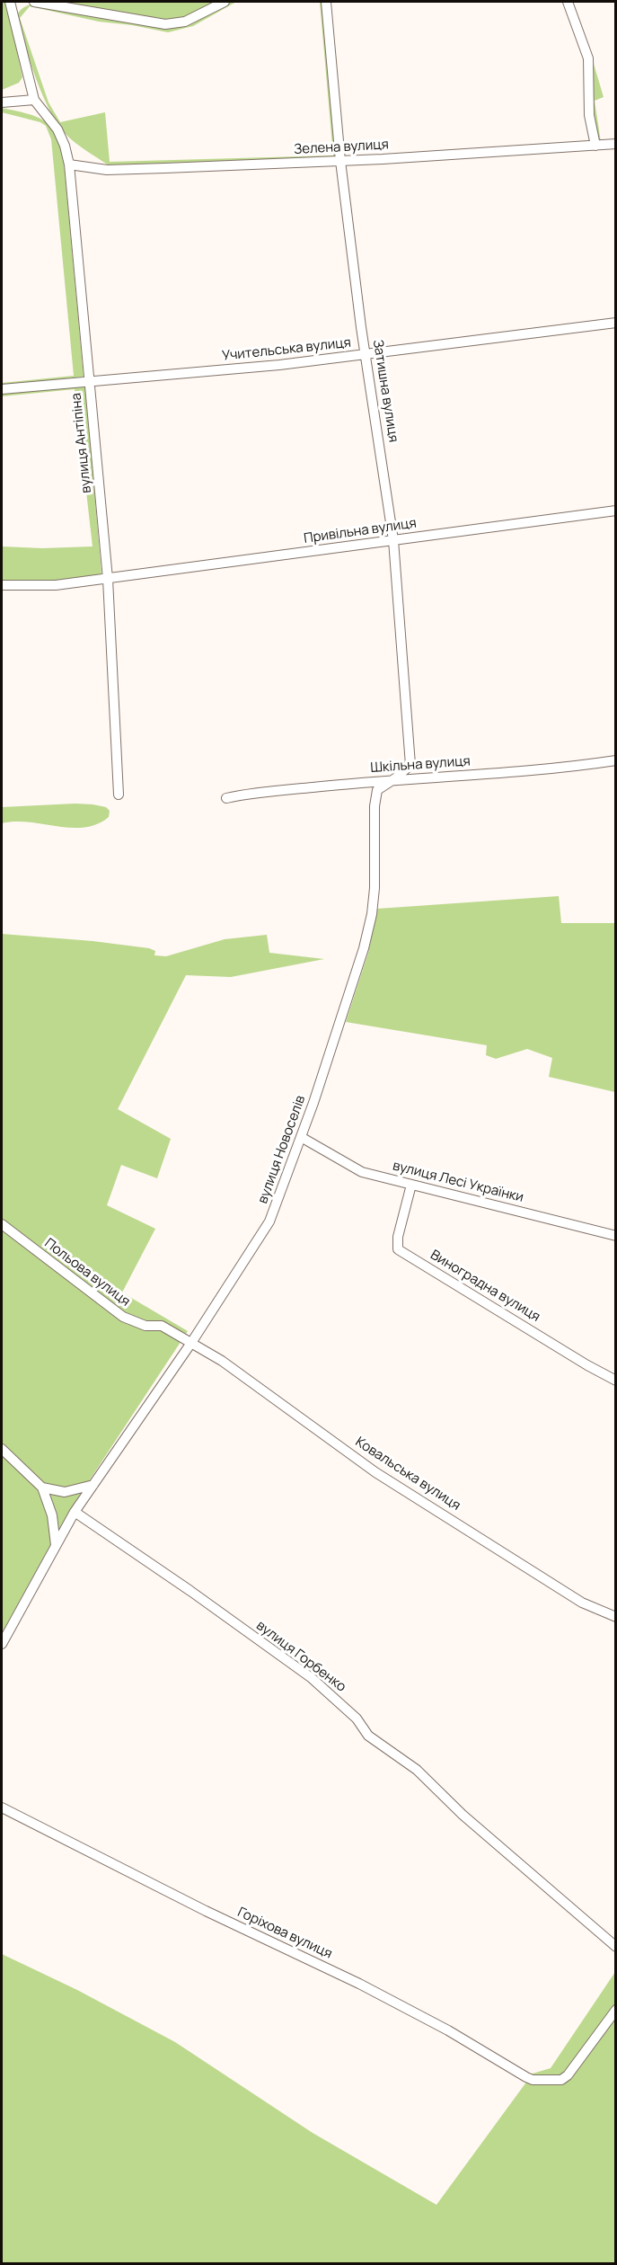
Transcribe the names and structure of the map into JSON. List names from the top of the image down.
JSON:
{
  "streets": {
    "street": [
      "Зелена вулиця",
      "Учительська вулиця",
      "Затишна вулиця",
      "вулиця Антіпіна",
      "Привільна вулиця",
      "Шкільна вулиця",
      "вулиця Новоселів",
      "вулиця Лесі Українки",
      "Польова вулиця",
      "Виноградна вулиця",
      "Ковальська вулиця",
      "вулиця Горбенко",
      "Горіхова вулиця"
    ]
  },
  "crossings": [
    ["Зелена вулиця", "Затишна вулиця"],
    ["Зелена вулиця", "вулиця Антіпіна"],
    ["Учительська вулиця", "Затишна вулиця"],
    ["Учительська вулиця", "вулиця Антіпіна"],
    ["Затишна вулиця", "Привільна вулиця"],
    ["Затишна вулиця", "Шкільна вулиця"],
    ["Затишна вулиця", "вулиця Новоселів"],
    ["вулиця Антіпіна", "Привільна вулиця"],
    ["Шкільна вулиця", "вулиця Новоселів"],
    ["вулиця Новоселів", "вулиця Лесі Українки"],
    ["вулиця Новоселів", "Польова вулиця"],
    ["вулиця Новоселів", "Ковальська вулиця"],
    ["вулиця Новоселів", "вулиця Горбенко"],
    ["вулиця Лесі Українки", "Виноградна вулиця"],
    ["Польова вулиця", "Ковальська вулиця"]
  ]
}
